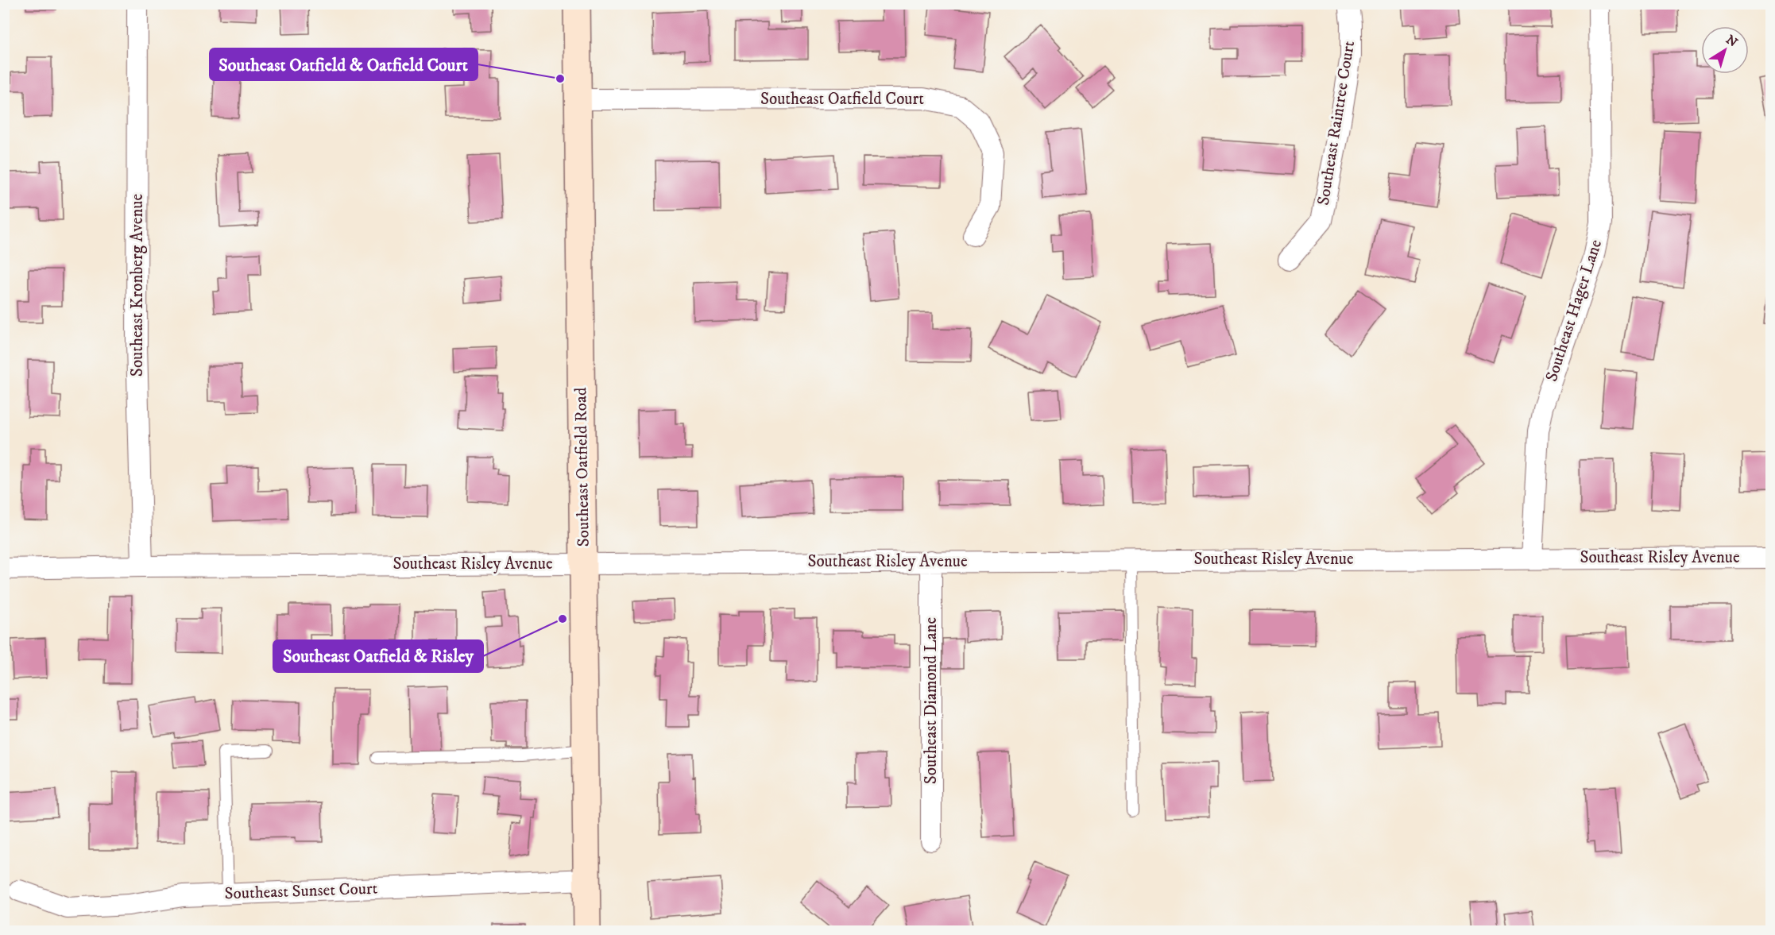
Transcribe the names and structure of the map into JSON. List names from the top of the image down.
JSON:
{
  "streets": {
    "main road": ["Southeast Oatfield Road"],
    "street": [
      "Southeast Oatfield Court",
      "Southeast Raintree Court",
      "Southeast Kronberg Avenue",
      "Southeast Hager Lane",
      "Southeast Risley Avenue",
      "Southeast Diamond Lane",
      "Southeast Sunset Court"
    ]
  },
  "crossings": [
    ["Southeast Oatfield Court", "Southeast Oatfield Road"],
    ["Southeast Kronberg Avenue", "Southeast Risley Avenue"],
    ["Southeast Hager Lane", "Southeast Risley Avenue"],
    ["Southeast Oatfield Road", "Southeast Risley Avenue"],
    ["Southeast Oatfield Road", "Southeast Sunset Court"],
    ["Southeast Risley Avenue", "Southeast Diamond Lane"]
  ],
  "places": ["Southeast Oatfield & Oatfield Court", "Southeast Oatfield & Risley"],
  "north": "top right"
}
